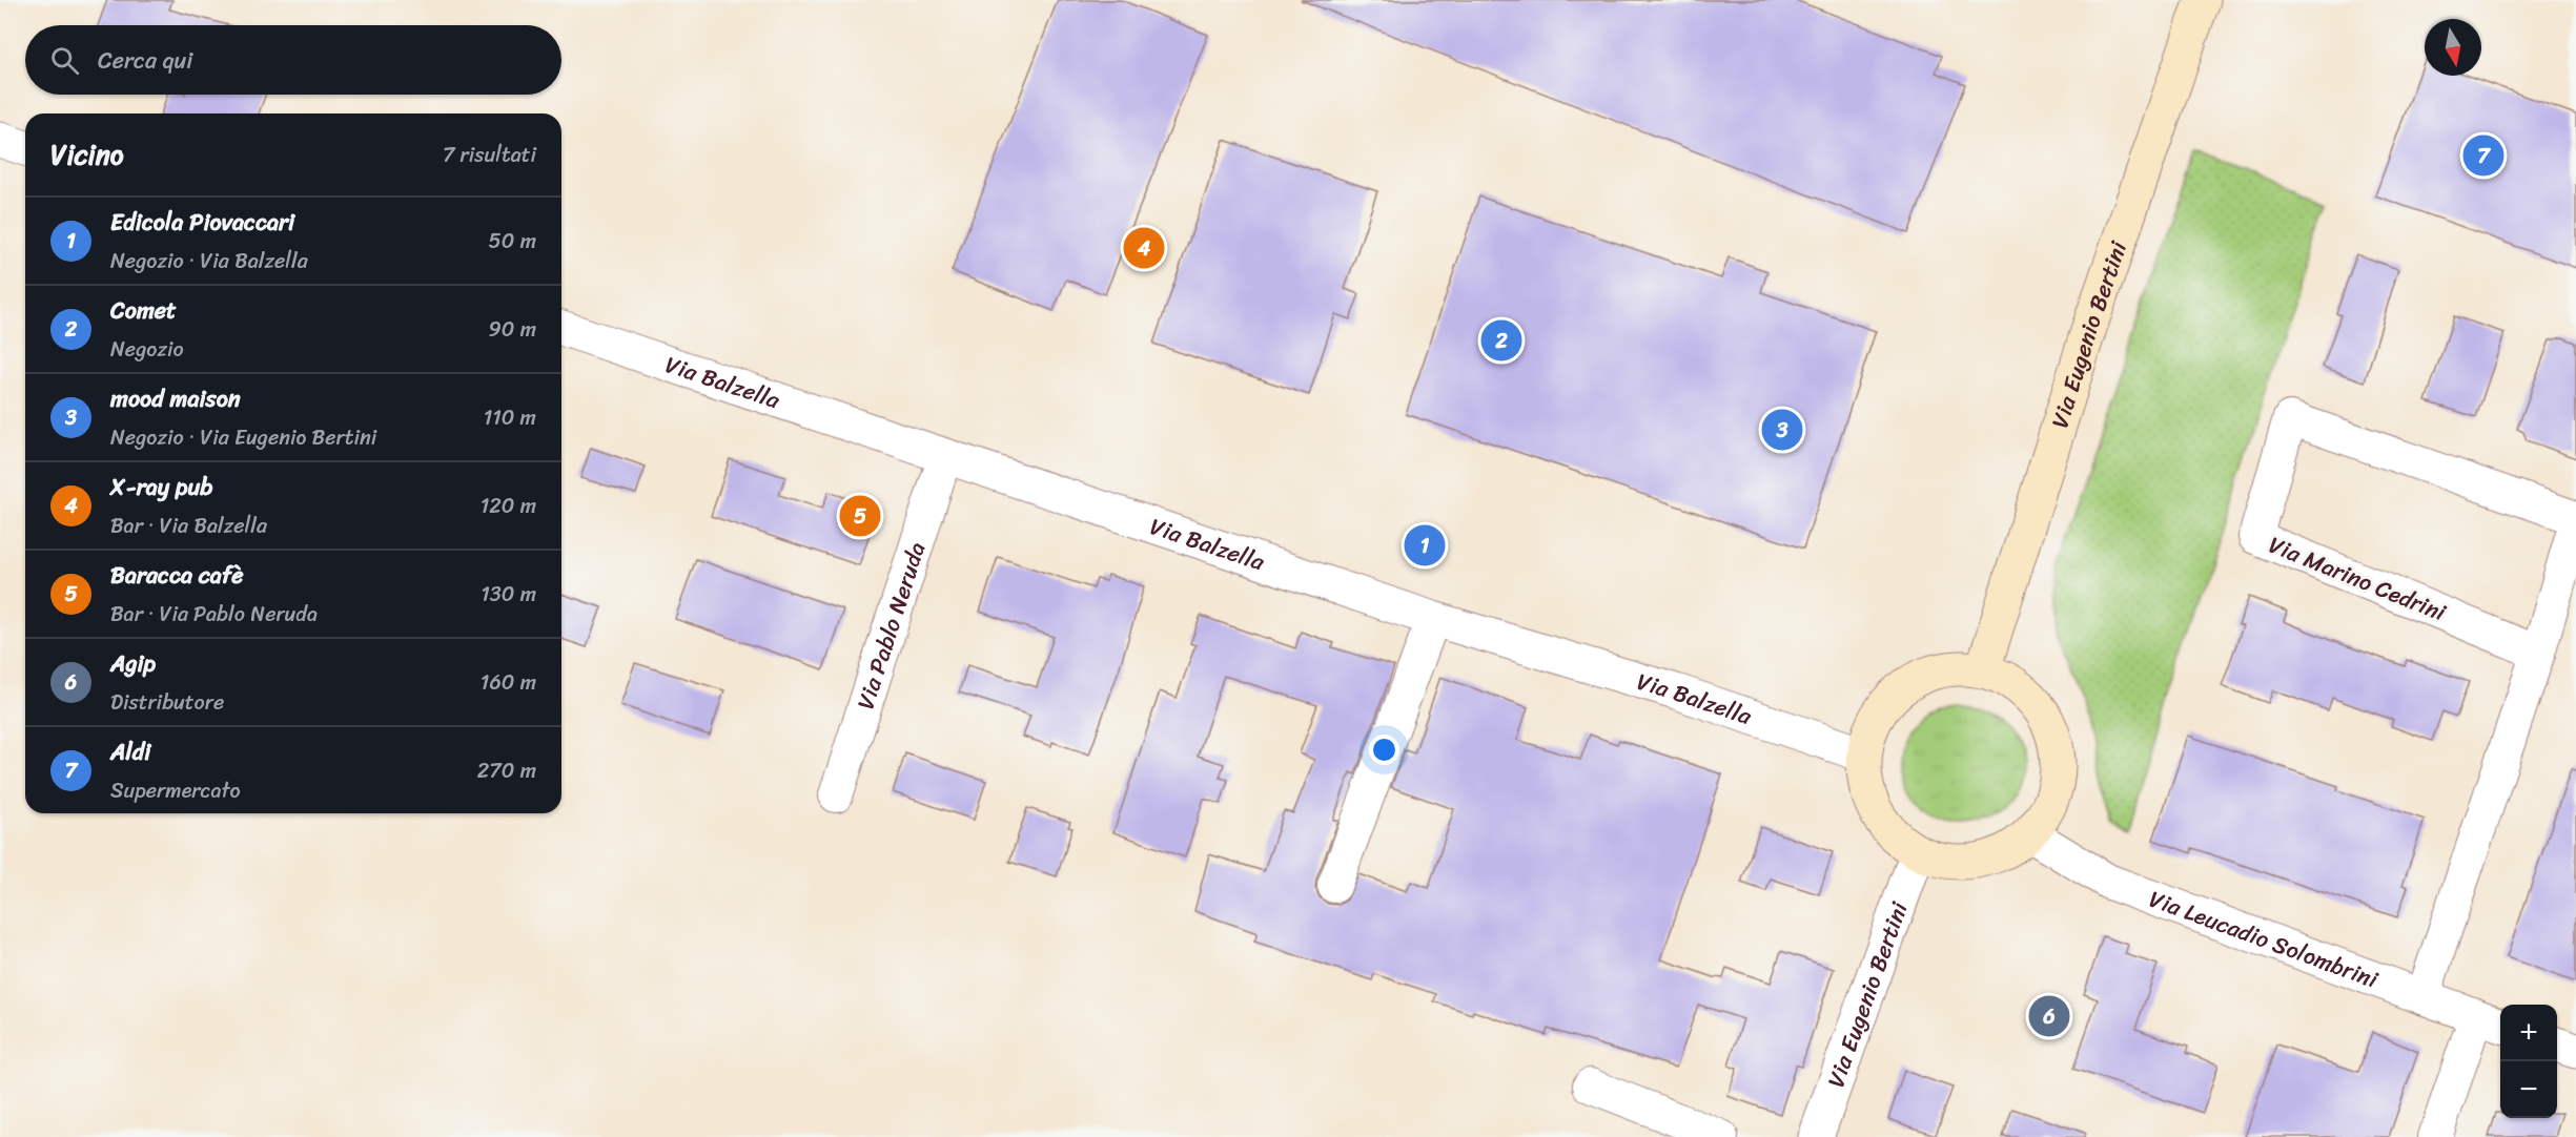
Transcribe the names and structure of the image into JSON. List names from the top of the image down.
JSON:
{
  "streets": {
    "main road": ["Via Eugenio Bertini"],
    "street": [
      "Via Balzella",
      "Via Marino Cedrini",
      "Via Pablo Neruda",
      "Via Leucadio Solombrini"
    ]
  },
  "crossings": [
    ["Via Eugenio Bertini", "Via Balzella"],
    ["Via Eugenio Bertini", "Via Leucadio Solombrini"],
    ["Via Balzella", "Via Pablo Neruda"],
    ["Via Balzella", "Via Leucadio Solombrini"],
    ["Via Marino Cedrini", "Via Leucadio Solombrini"]
  ],
  "north": "bottom",
  "page": {
    "search": "Cerca qui",
    "heading": ["Vicino", "7 risultati"],
    "pins": [
      "7",
      "4",
      "2",
      "3",
      "5",
      "1",
      "6"
    ],
    "list": [
      {
        "mark": "1",
        "name": "Edicola Piovaccari",
        "note": "Negozio · Via Balzella",
        "value": "50 m"
      },
      {
        "mark": "2",
        "name": "Comet",
        "note": "Negozio",
        "value": "90 m"
      },
      {
        "mark": "3",
        "name": "mood maison",
        "note": "Negozio · Via Eugenio Bertini",
        "value": "110 m"
      },
      {
        "mark": "4",
        "name": "X-ray pub",
        "note": "Bar · Via Balzella",
        "value": "120 m"
      },
      {
        "mark": "5",
        "name": "Baracca cafè",
        "note": "Bar · Via Pablo Neruda",
        "value": "130 m"
      },
      {
        "mark": "6",
        "name": "Agip",
        "note": "Distributore",
        "value": "160 m"
      },
      {
        "mark": "7",
        "name": "Aldi",
        "note": "Supermercato",
        "value": "270 m"
      }
    ],
    "map_buttons": ["+", "−"]
  }
}
